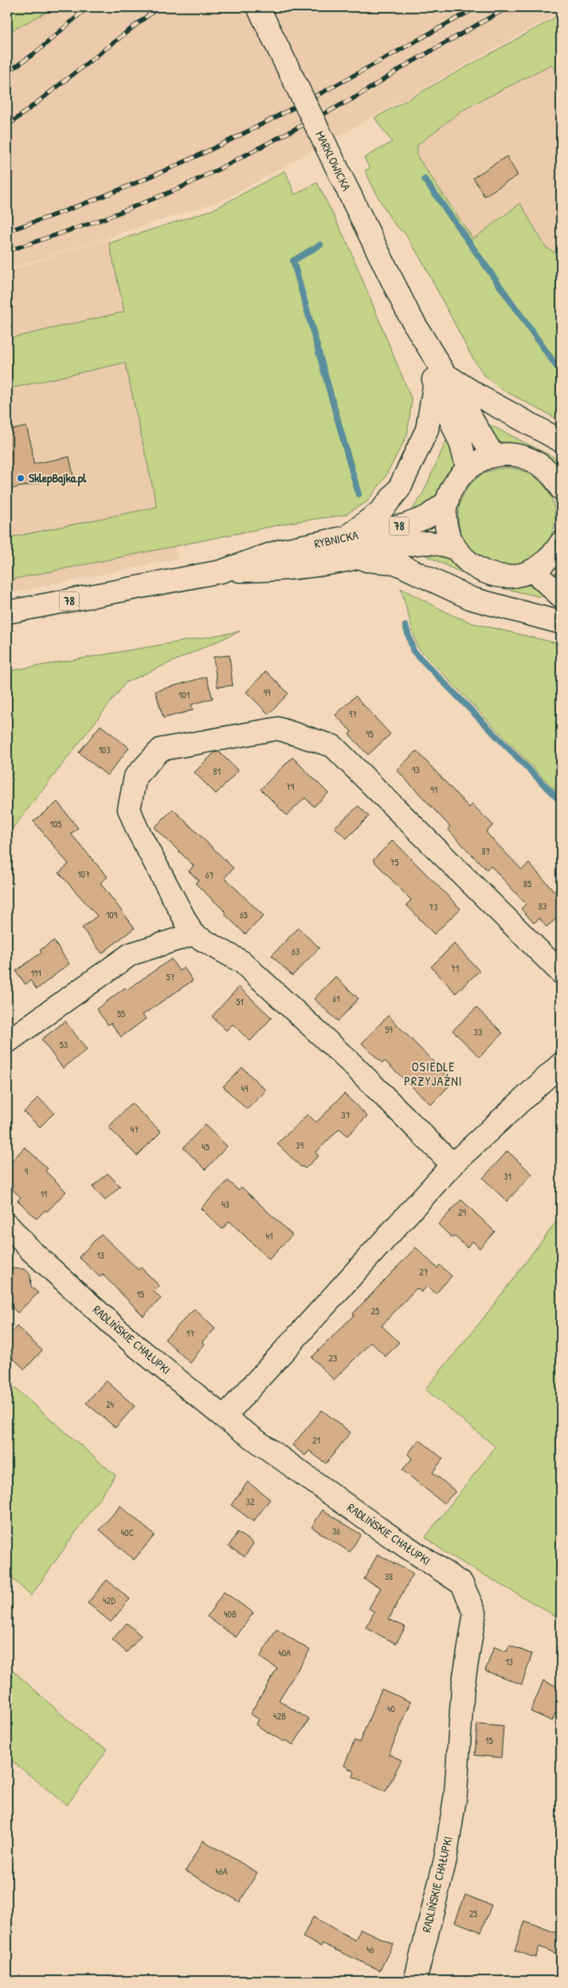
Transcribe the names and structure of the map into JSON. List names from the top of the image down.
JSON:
{
  "streets": {
    "street": [
      "MARKLOWICKA",
      "78",
      "RYBNICKA",
      "RADLIŃSKIE CHAŁUPKI"
    ]
  },
  "districts": ["OSIEDLE PRZYJAŹNI"],
  "places": ["SklepBajka.pl"],
  "house_numbers": [
    "99",
    "101",
    "97",
    "95",
    "103",
    "93",
    "81",
    "79",
    "91",
    "105",
    "87",
    "75",
    "107",
    "67",
    "85",
    "83",
    "73",
    "109",
    "65",
    "63",
    "71",
    "111",
    "57",
    "61",
    "51",
    "55",
    "59",
    "33",
    "53",
    "49",
    "37",
    "47",
    "39",
    "45",
    "9",
    "31",
    "11",
    "43",
    "29",
    "41",
    "13",
    "27",
    "15",
    "25",
    "17",
    "23",
    "24",
    "21",
    "32",
    "36",
    "40C",
    "38",
    "42D",
    "40B",
    "40A",
    "13",
    "40",
    "42B",
    "15",
    "46A",
    "25",
    "46"
  ]
}
